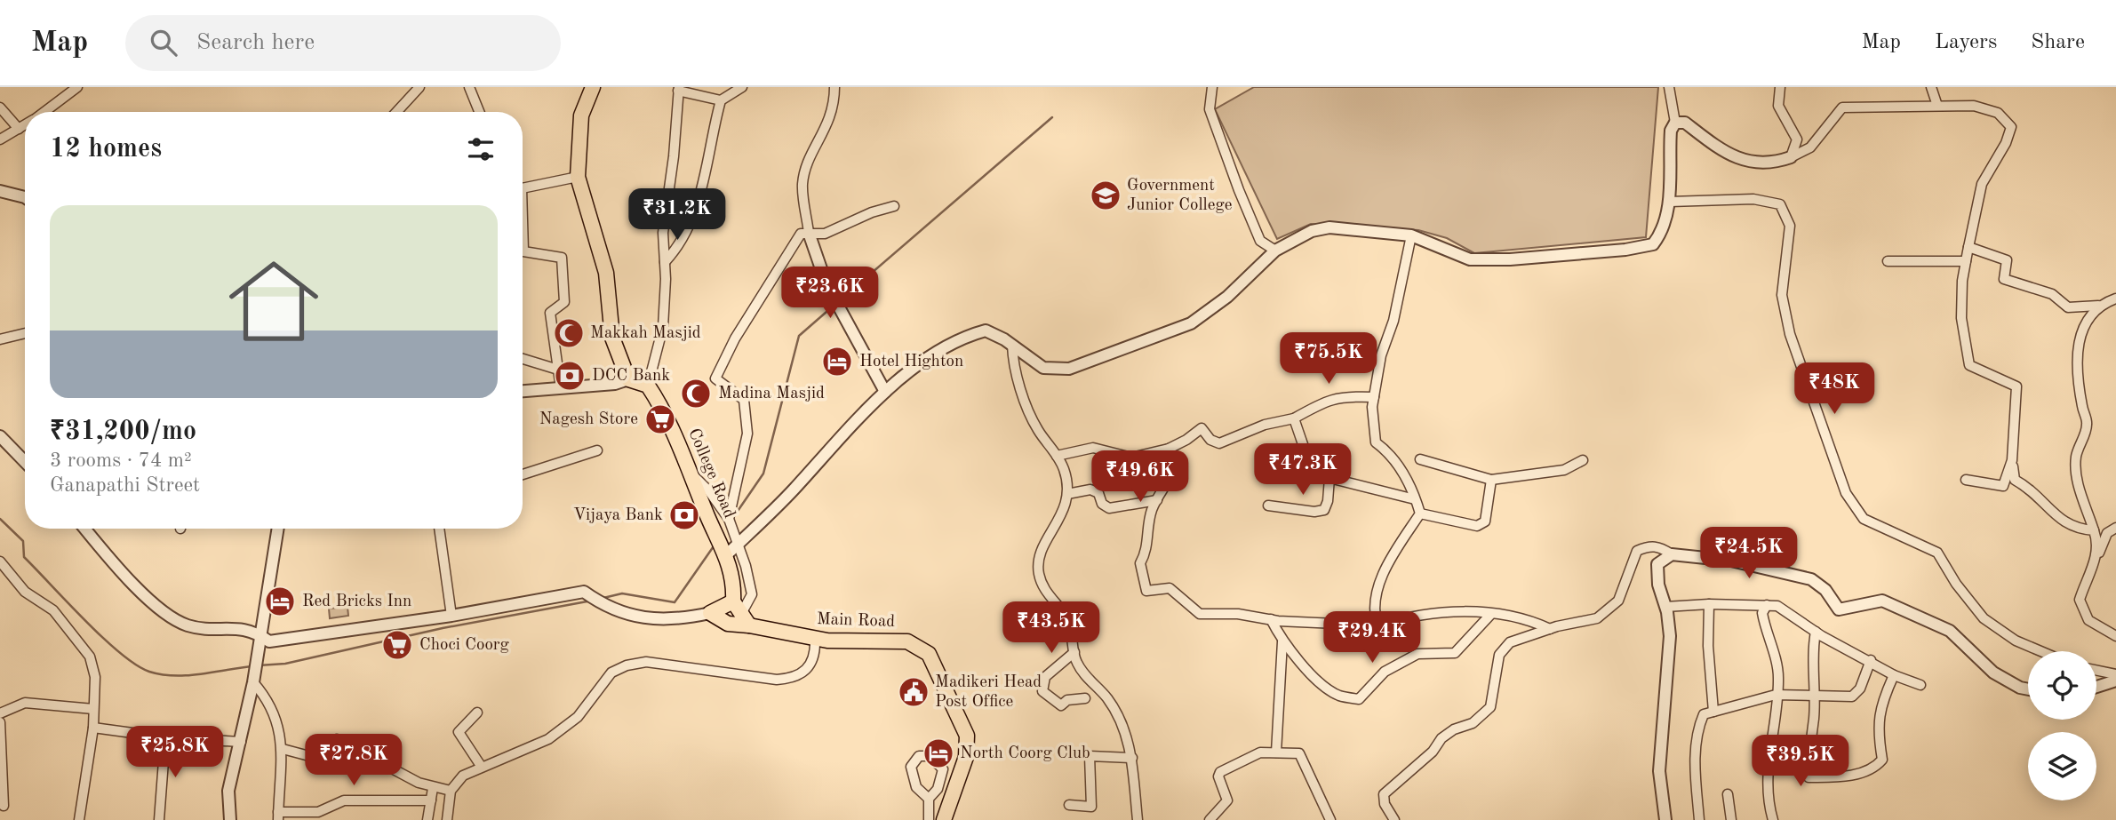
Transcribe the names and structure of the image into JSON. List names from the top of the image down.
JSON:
{
  "streets": {
    "main road": ["College Road", "Main Road"]
  },
  "crossings": [
    ["College Road", "Main Road"]
  ],
  "places": {
    "school or university": ["Government Junior College"],
    "mosque": ["Makkah Masjid", "Madina Masjid"],
    "hotel": ["Hotel Highton", "Red Bricks Inn", "North Coorg Club"],
    "bank": ["DCC Bank", "Vijaya Bank"],
    "supermarket": ["Nagesh Store", "Choci Coorg"],
    "public building": ["Madikeri Head Post Office"]
  },
  "page": {
    "header": "Map",
    "search": "Search here",
    "nav": ["Map", "Layers", "Share"],
    "heading": "12 homes",
    "list": [
      {
        "name": "₹31,200/mo",
        "note": "3 rooms · 74 m² · Ganapathi Street"
      }
    ],
    "price": [
      "₹31.2K",
      "₹23.6K",
      "₹75.5K",
      "₹48K",
      "₹47.3K",
      "₹49.6K",
      "₹24.5K",
      "₹43.5K",
      "₹29.4K",
      "₹25.8K",
      "₹27.8K",
      "₹39.5K"
    ]
  }
}
